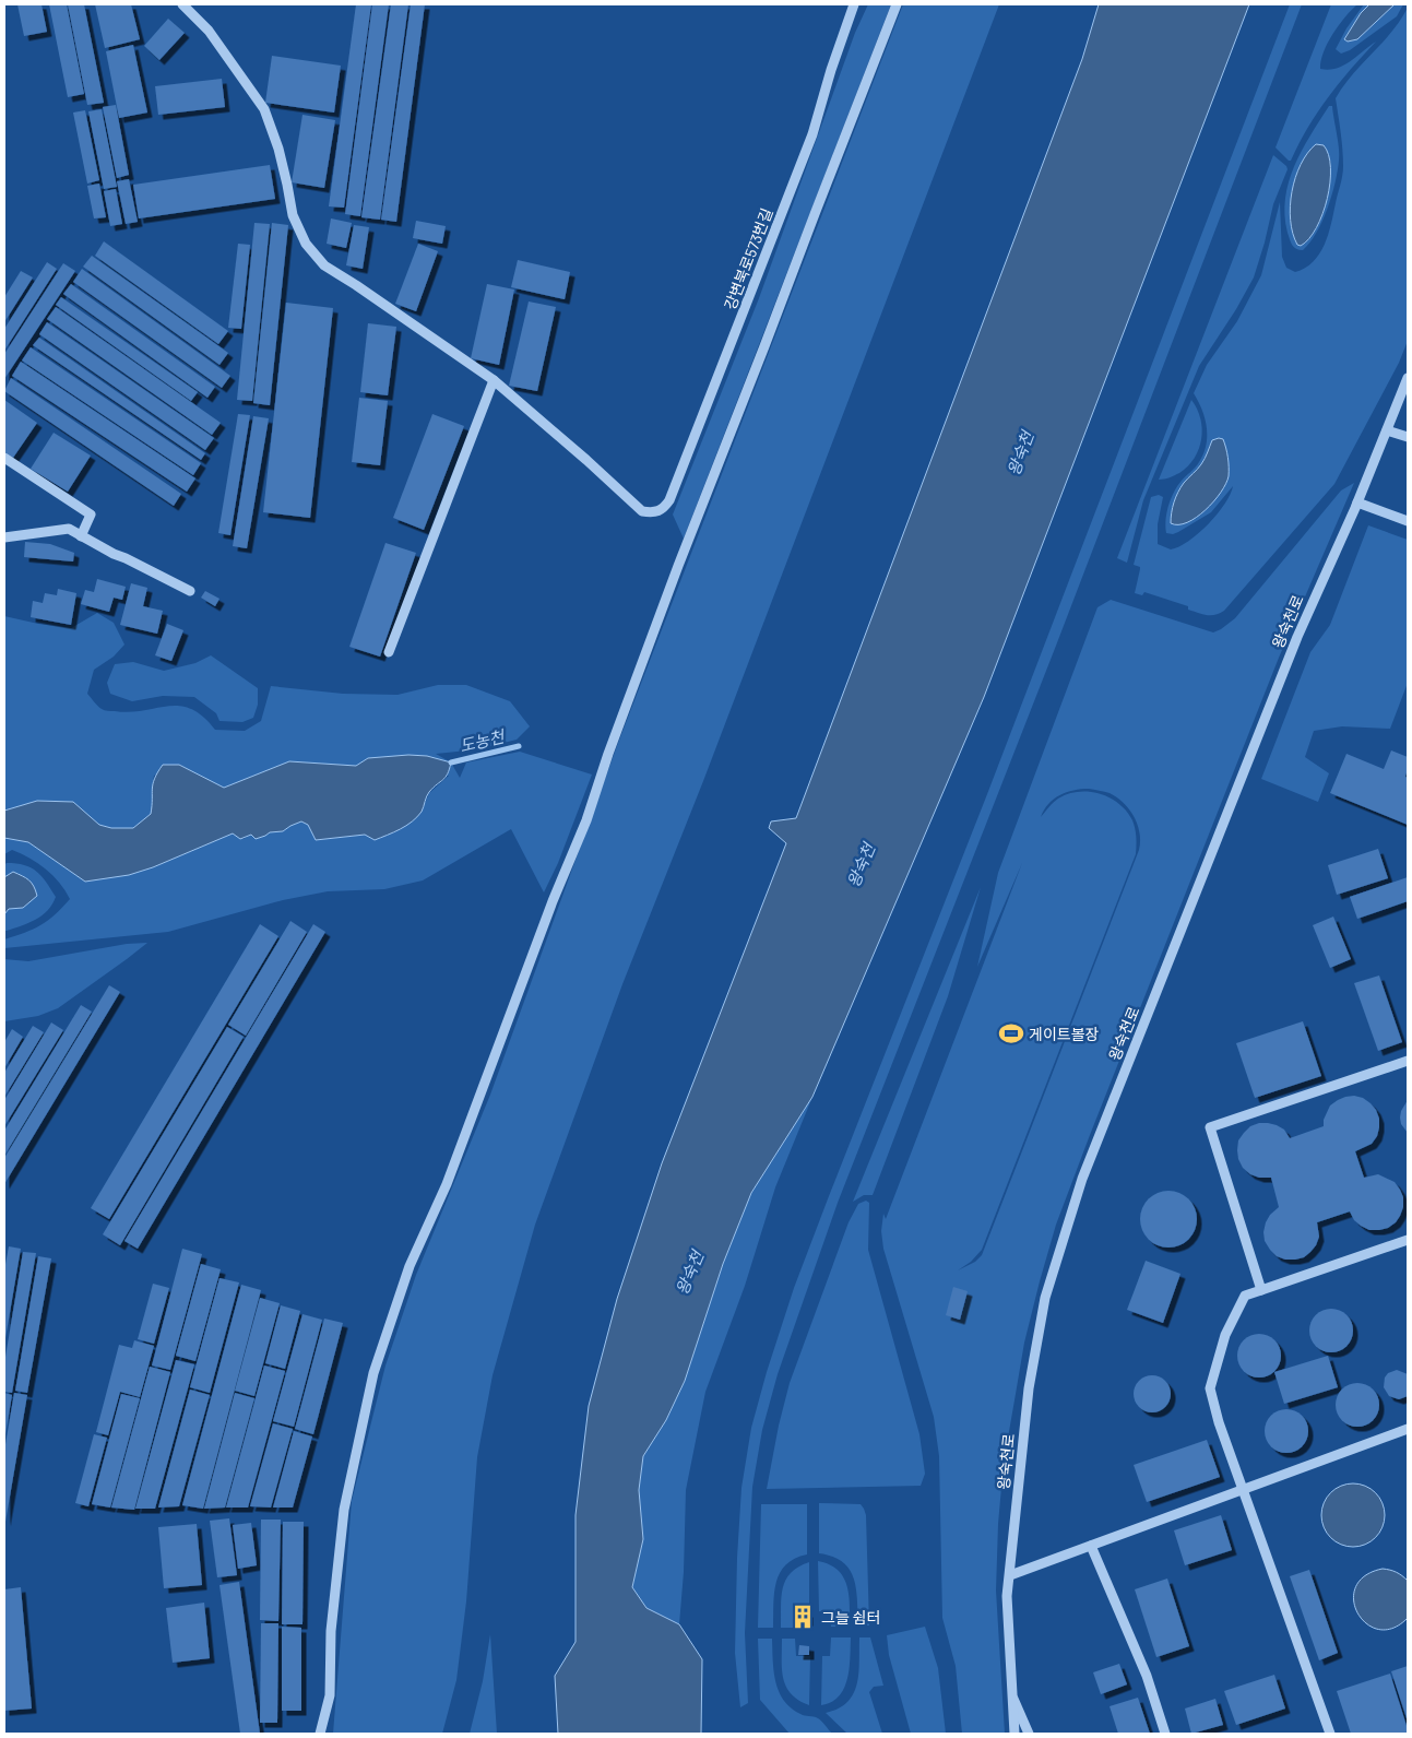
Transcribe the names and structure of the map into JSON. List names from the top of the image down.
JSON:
{
  "streets": {
    "street": ["강변북로573번길", "왕숙천로"]
  },
  "water": ["왕숙천", "도농천"],
  "places": {
    "sports": ["게이트볼장"],
    "building": ["그늘 쉼터"]
  }
}
